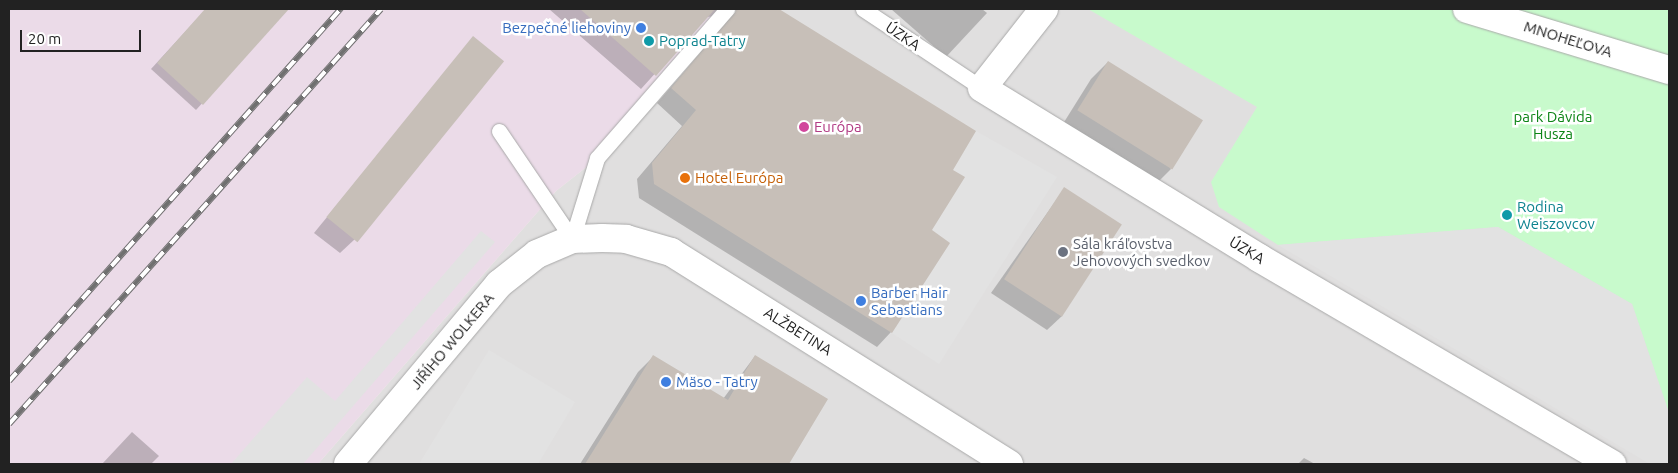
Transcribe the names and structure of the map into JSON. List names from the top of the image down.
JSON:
{
  "streets": {
    "street": [
      "ÚZKA",
      "MNOHEĽOVA",
      "ALŽBETINA",
      "JIŘÍHO WOLKERA"
    ]
  },
  "crossings": [
    ["ALŽBETINA", "JIŘÍHO WOLKERA"]
  ],
  "parks": ["park Dávida Husza"],
  "places": [
    "Bezpečné liehoviny",
    "Poprad-Tatry",
    "Európa",
    "Hotel Európa",
    "Rodina Weiszovcov",
    "Sála kráľovstva Jehovových svedkov",
    "Barber Hair Sebastians",
    "Mäso - Tatry"
  ],
  "scale_bar": "20 m"
}
